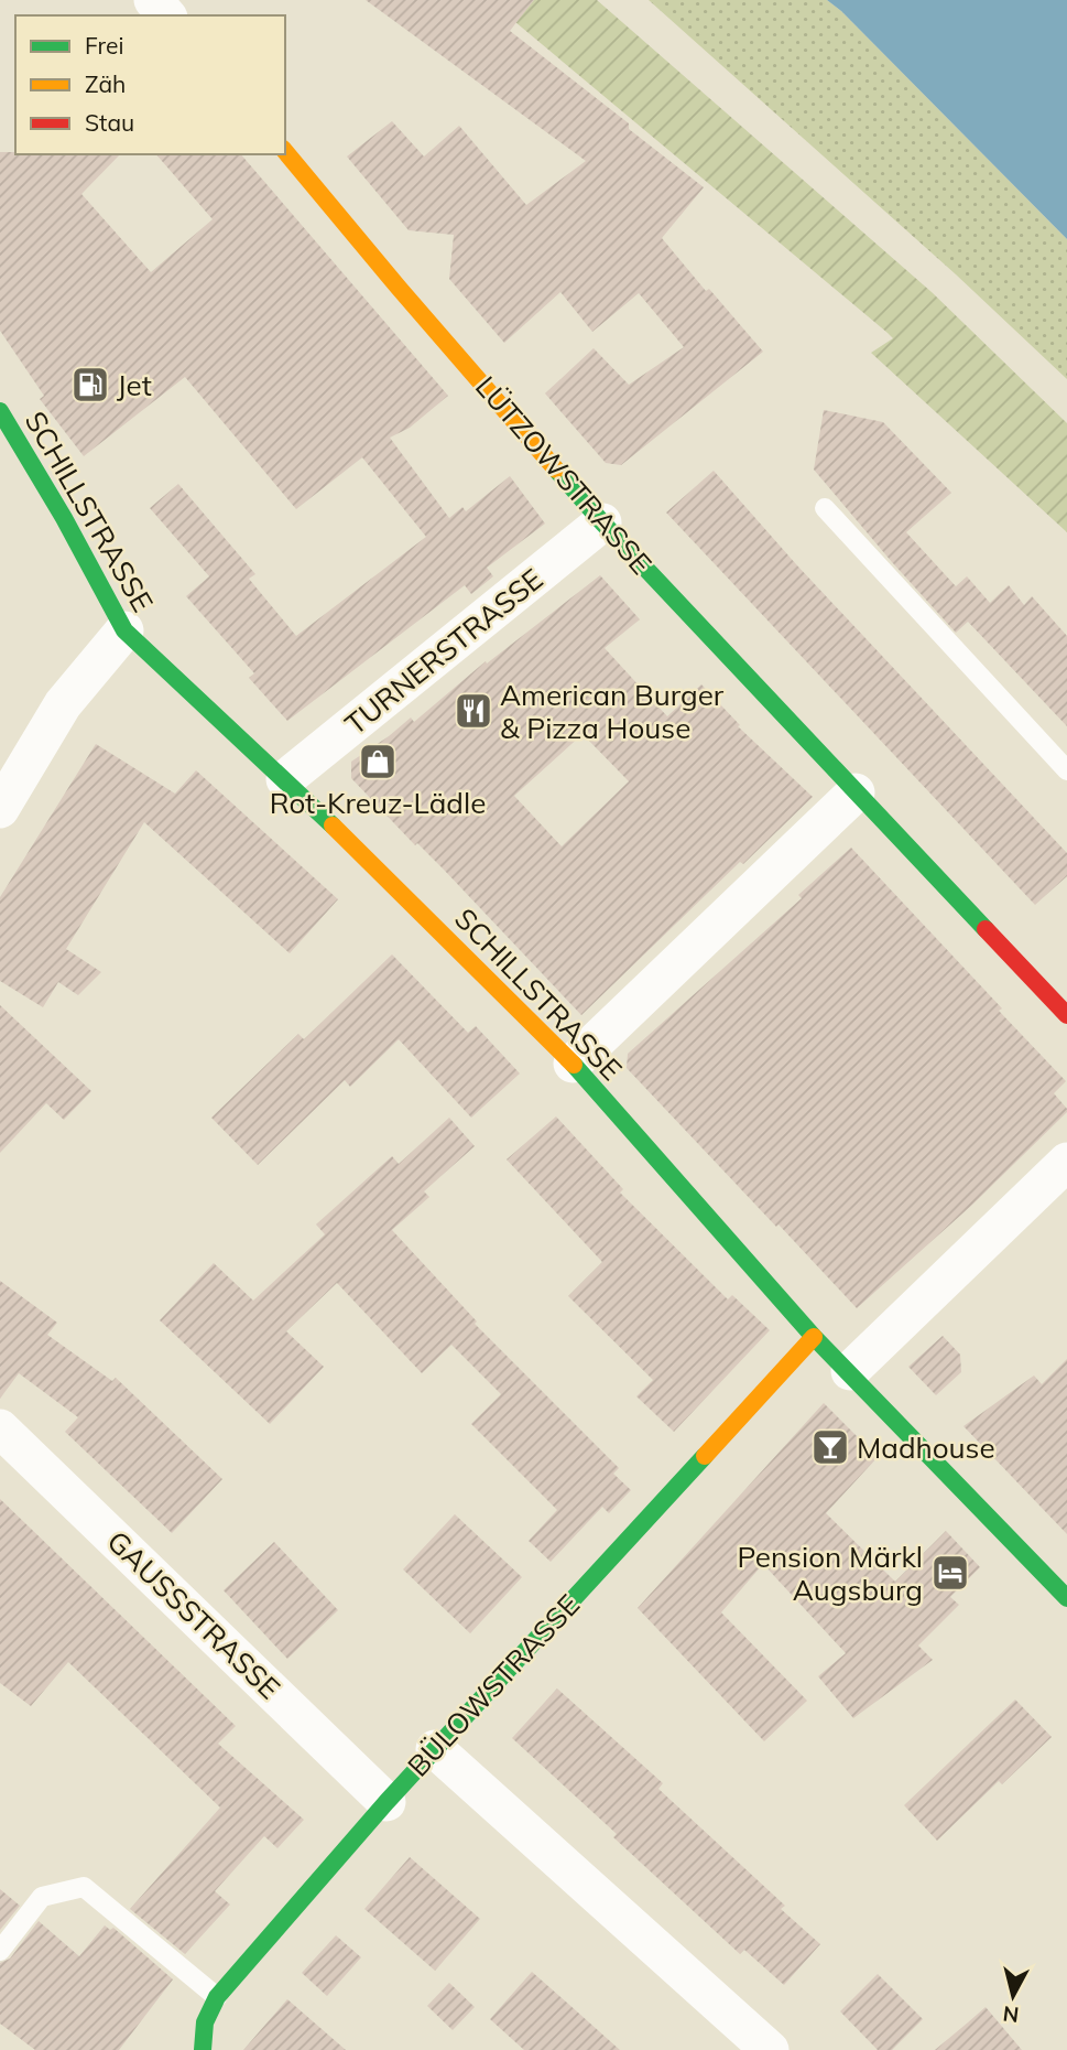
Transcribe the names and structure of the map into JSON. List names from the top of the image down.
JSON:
{
  "streets": {
    "street": [
      "LÜTZOWSTRASSE",
      "SCHILLSTRASSE",
      "TURNERSTRASSE",
      "GAUSSSTRASSE",
      "BÜLOWSTRASSE"
    ]
  },
  "crossings": [
    ["LÜTZOWSTRASSE", "TURNERSTRASSE"],
    ["SCHILLSTRASSE", "TURNERSTRASSE"],
    ["SCHILLSTRASSE", "BÜLOWSTRASSE"],
    ["GAUSSSTRASSE", "BÜLOWSTRASSE"]
  ],
  "places": {
    "fuel station": ["Jet"],
    "restaurant": ["American Burger & Pizza House"],
    "shop": ["Rot-Kreuz-Lädle"],
    "bar": ["Madhouse"],
    "hotel": ["Pension Märkl Augsburg"]
  },
  "legend": ["Frei", "Zäh", "Stau"],
  "north": "bottom"
}
